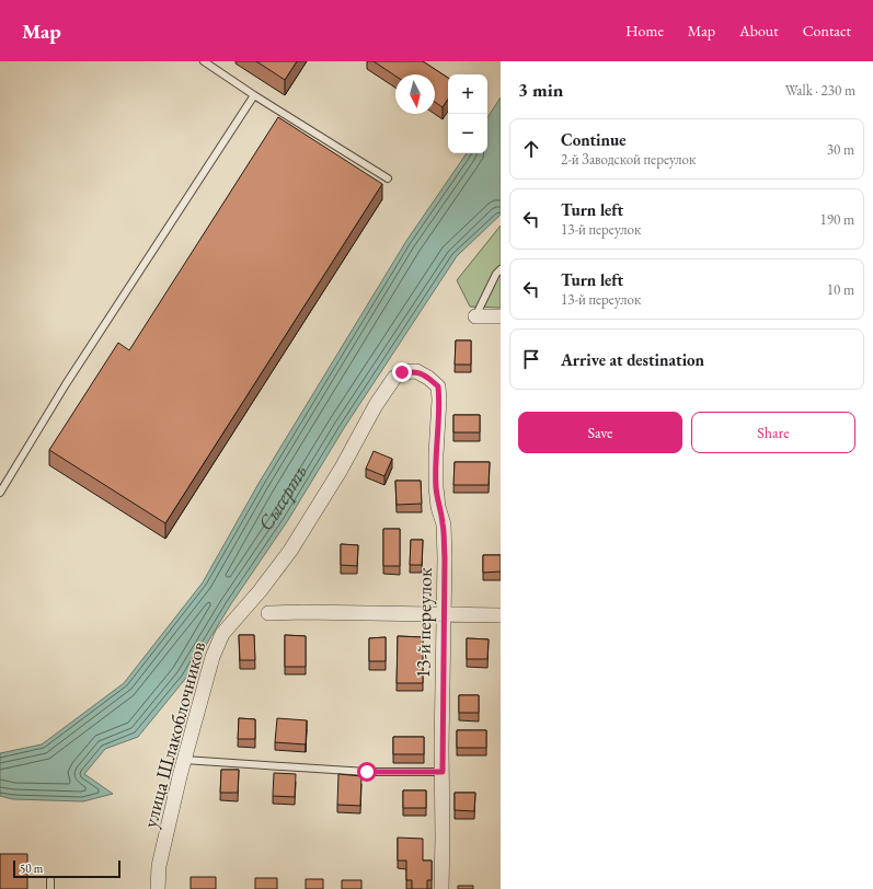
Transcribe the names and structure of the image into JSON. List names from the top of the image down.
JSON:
{
  "streets": {
    "street": ["13-й переулок", "улица Шлакоблочников"]
  },
  "crossings": [
    ["13-й переулок", "улица Шлакоблочников"]
  ],
  "water": ["Сысерть"],
  "scale_bar": "50 m",
  "north": "bottom",
  "page": {
    "header": "Map",
    "nav": [
      "Home",
      "Map",
      "About",
      "Contact"
    ],
    "heading": ["3 min", "Walk · 230 m"],
    "map_buttons": ["+", "−"],
    "list": [
      ["Continue", "2-й Заводской переулок", "30 m"],
      ["Turn left", "13-й переулок", "190 m"],
      ["Turn left", "13-й переулок", "10 m"],
      "Arrive at destination"
    ],
    "buttons": ["Save", "Share"],
    "scale": "50 m"
  }
}
